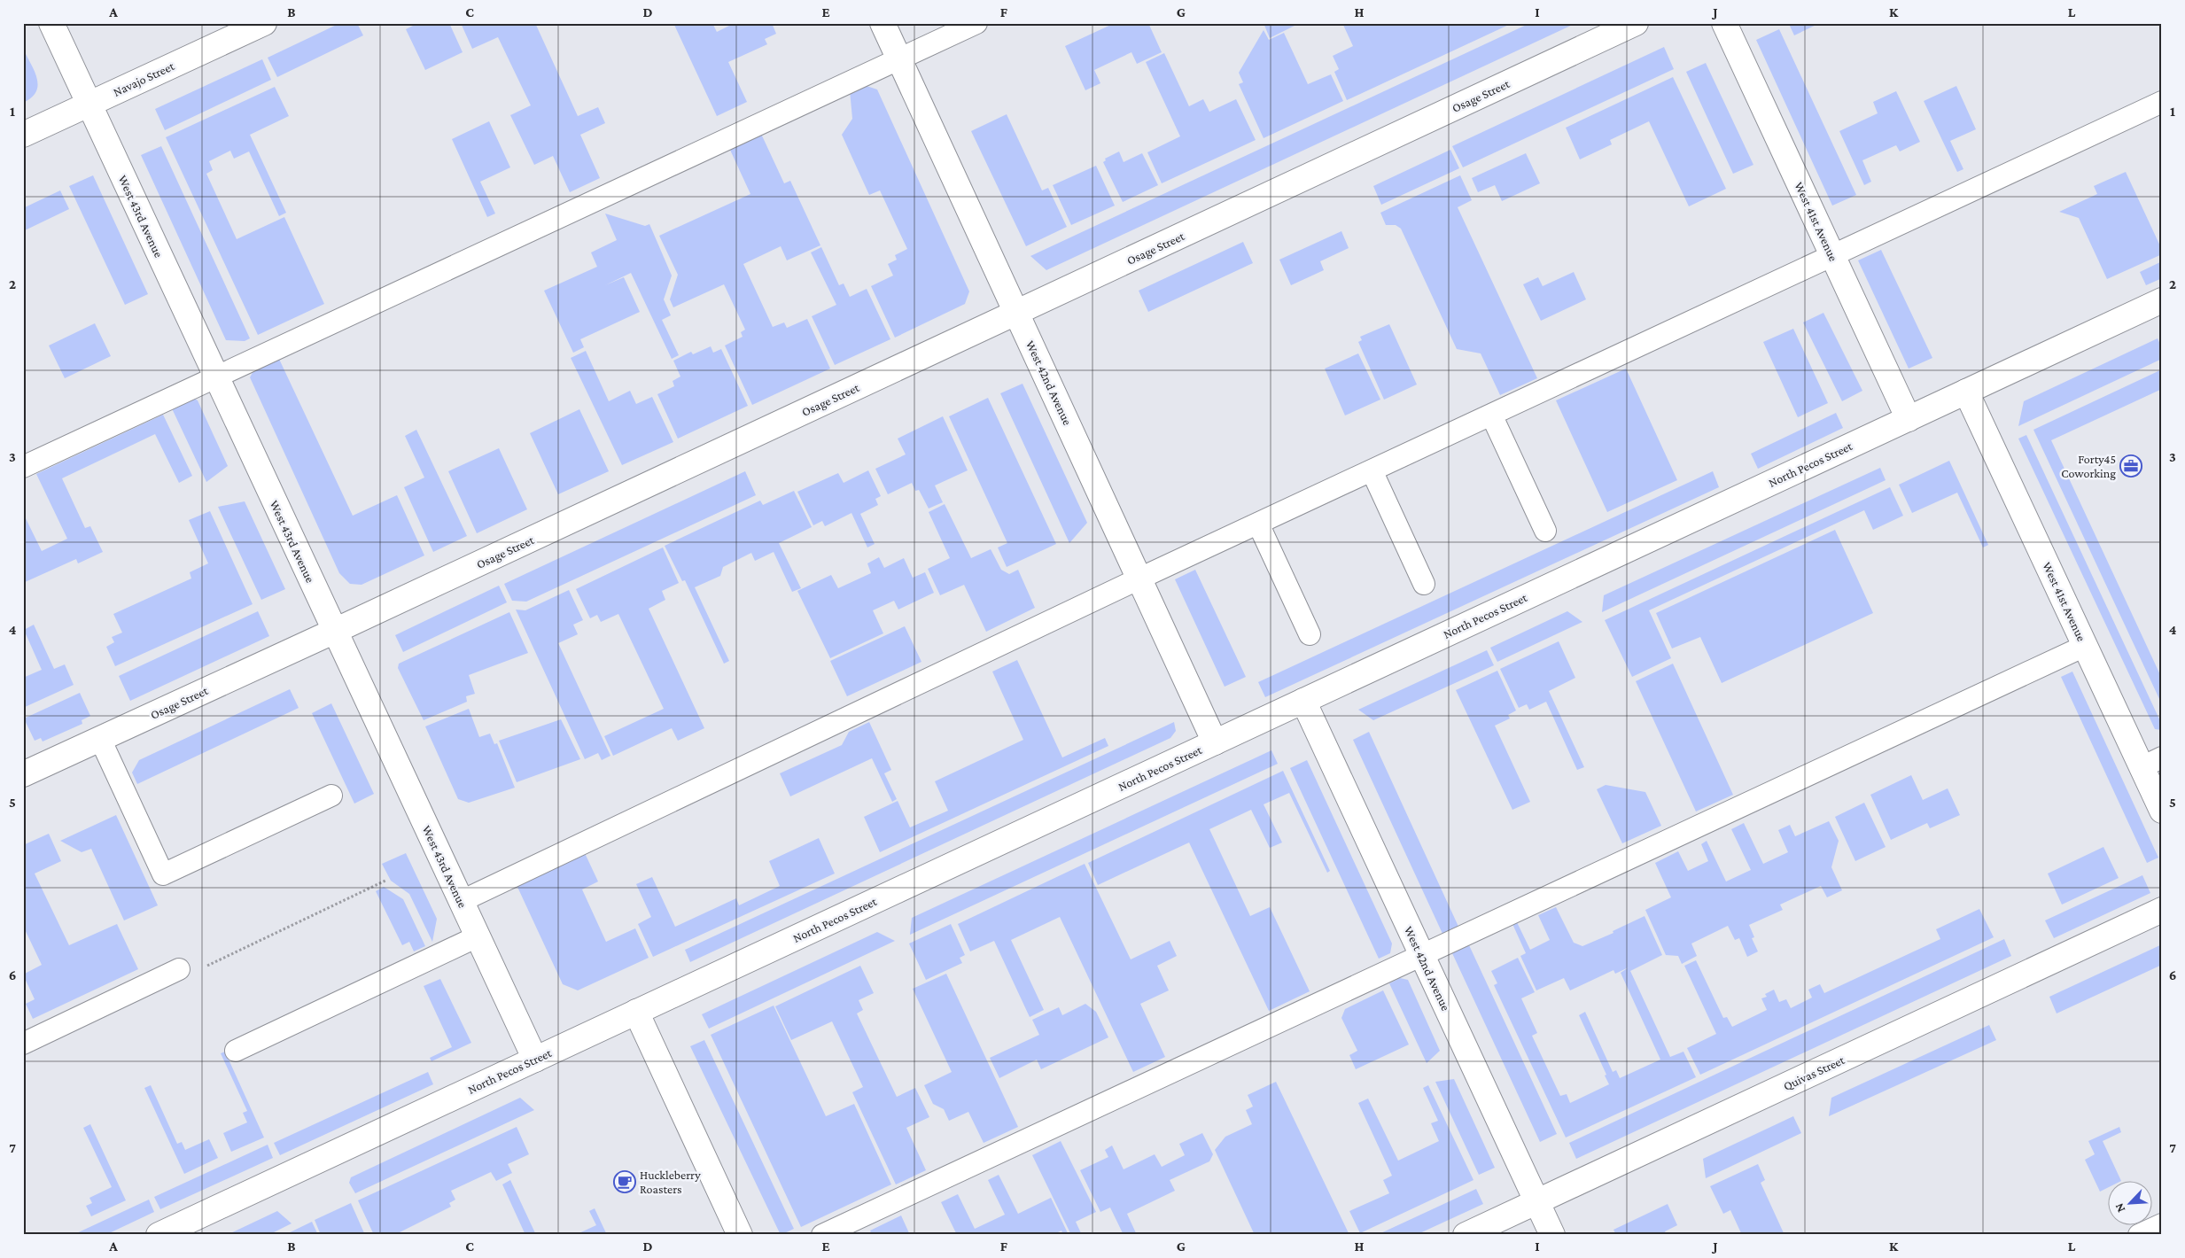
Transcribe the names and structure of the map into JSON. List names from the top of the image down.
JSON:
{
  "streets": {
    "street": [
      "Navajo Street",
      "Osage Street",
      "West 43rd Avenue",
      "West 41st Avenue",
      "West 42nd Avenue",
      "North Pecos Street",
      "Quivas Street"
    ]
  },
  "crossings": [
    ["Navajo Street", "West 43rd Avenue"],
    ["Osage Street", "West 43rd Avenue"],
    ["Osage Street", "West 42nd Avenue"],
    ["West 43rd Avenue", "North Pecos Street"],
    ["West 41st Avenue", "North Pecos Street"],
    ["West 42nd Avenue", "North Pecos Street"],
    ["West 42nd Avenue", "Quivas Street"]
  ],
  "places": {
    "office": ["Forty45 Coworking"],
    "cafe": ["Huckleberry Roasters"]
  },
  "north": "bottom left",
  "grid": {
    "columns": [
      "A",
      "B",
      "C",
      "D",
      "E",
      "F",
      "G",
      "H",
      "I",
      "J",
      "K",
      "L"
    ],
    "rows": [
      "1",
      "2",
      "3",
      "4",
      "5",
      "6",
      "7"
    ]
  }
}
